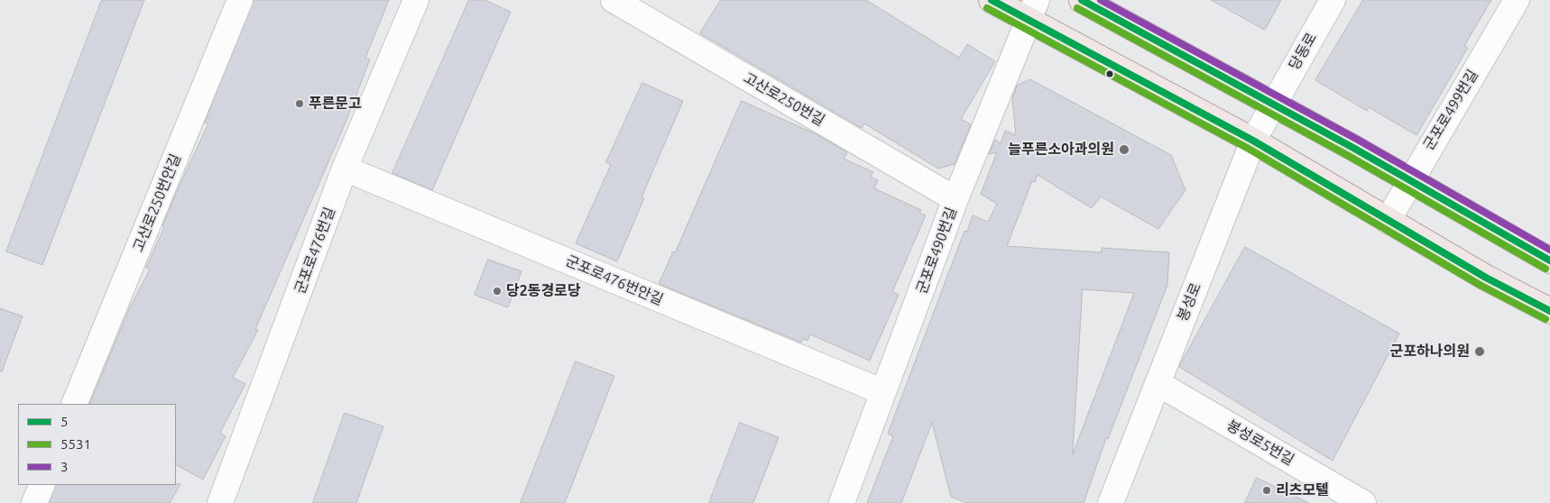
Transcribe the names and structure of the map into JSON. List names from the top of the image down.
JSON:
{
  "streets": {
    "street": [
      "당동로",
      "고산로250번길",
      "군포로499번길",
      "고산로250번안길",
      "군포로476번길",
      "군포로490번길",
      "군포로476번안길",
      "봉성로",
      "봉성로5번길"
    ]
  },
  "crossings": [
    ["당동로", "봉성로"],
    ["고산로250번길", "군포로490번길"],
    ["군포로476번길", "군포로476번안길"],
    ["군포로490번길", "군포로476번안길"],
    ["봉성로", "봉성로5번길"]
  ],
  "places": [
    "푸른문고",
    "늘푸른소아과의원",
    "당2동경로당",
    "군포하나의원",
    "리츠모텔"
  ],
  "lines": ["transit line 5", "transit line 3", "transit line 5531"],
  "legend": ["5", "5531", "3"]
}
